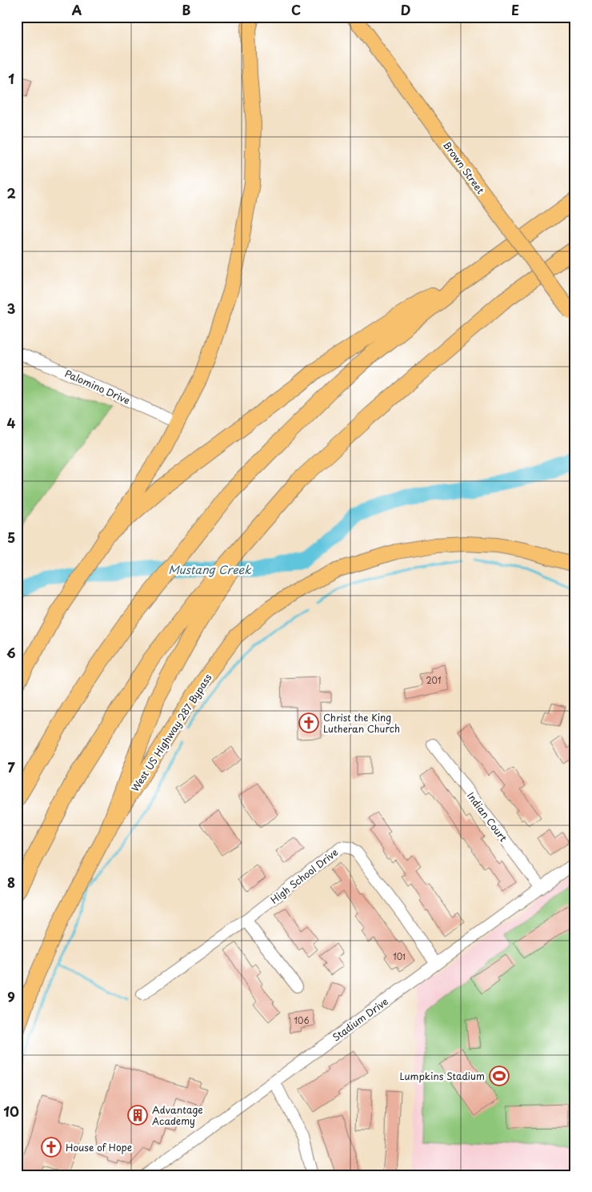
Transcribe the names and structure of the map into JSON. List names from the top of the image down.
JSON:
{
  "streets": {
    "main road": ["Brown Street", "West US Highway 287 Bypass"],
    "street": [
      "Palomino Drive",
      "Indian Court",
      "High School Drive",
      "Stadium Drive"
    ]
  },
  "crossings": [
    ["Indian Court", "Stadium Drive"],
    ["High School Drive", "Stadium Drive"]
  ],
  "water": ["Mustang Creek"],
  "places": {
    "church": ["Christ the King Lutheran Church", "House of Hope"],
    "sports": ["Lumpkins Stadium"],
    "building": ["Advantage Academy"]
  },
  "house_numbers": ["201", "101", "106"],
  "grid": {
    "columns": [
      "A",
      "B",
      "C",
      "D",
      "E"
    ],
    "rows": [
      "1",
      "2",
      "3",
      "4",
      "5",
      "6",
      "7",
      "8",
      "9",
      "10"
    ]
  }
}
